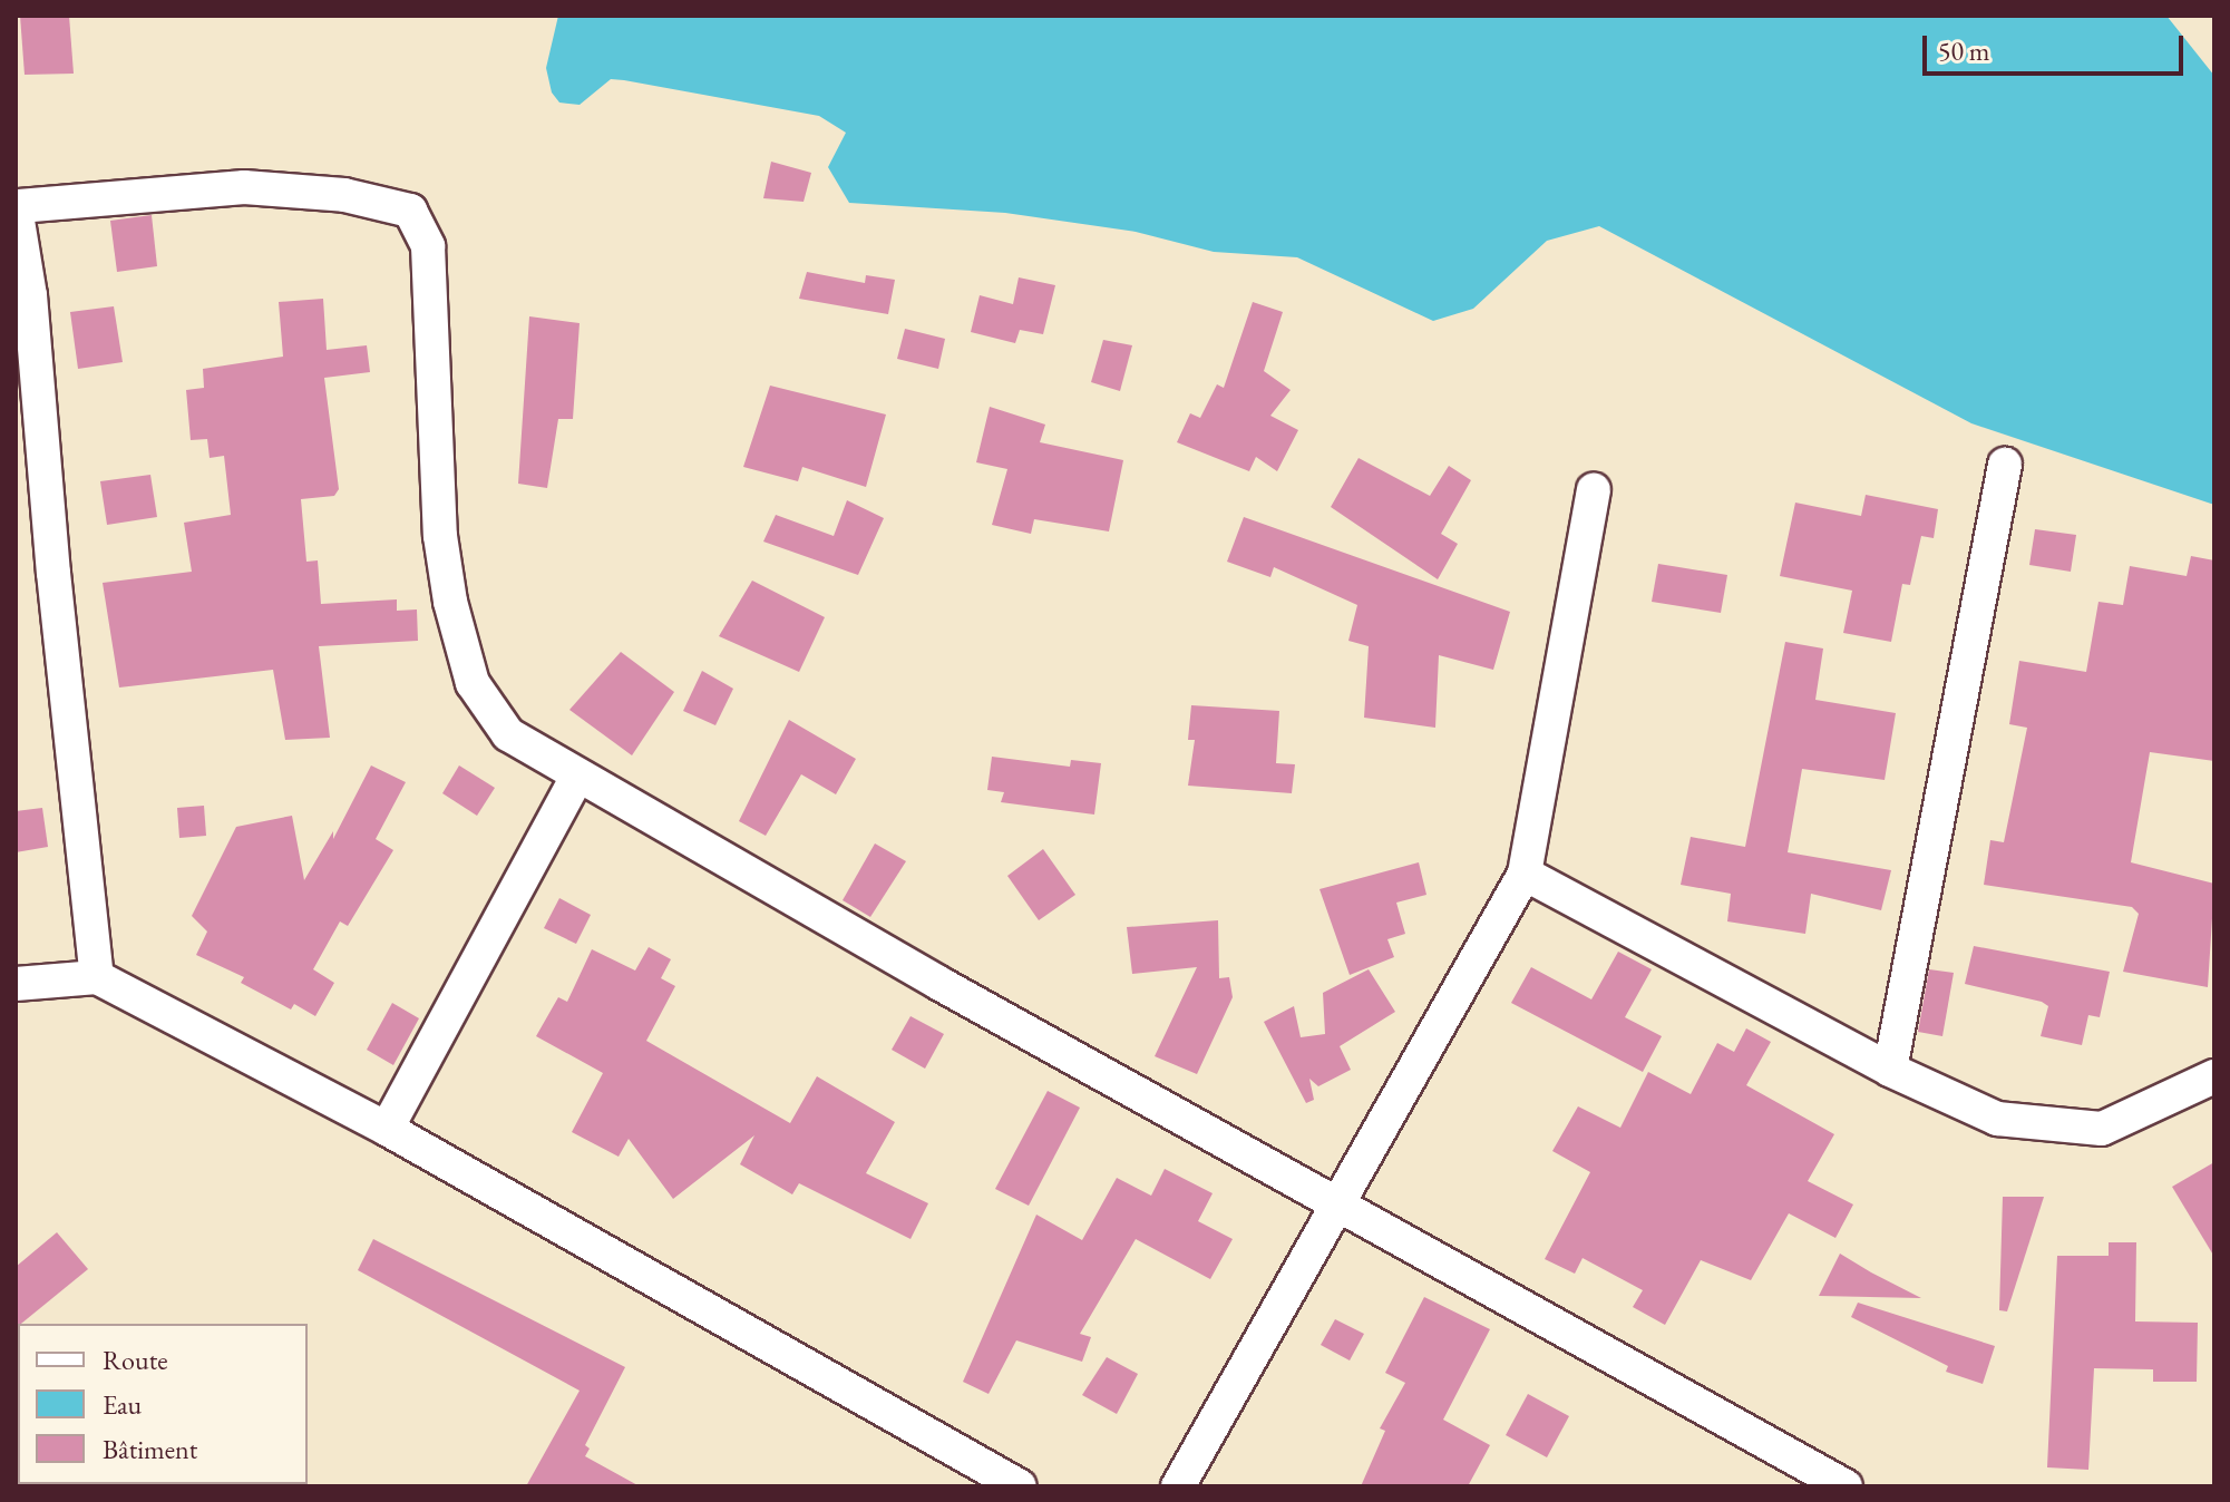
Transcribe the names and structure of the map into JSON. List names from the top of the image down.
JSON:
{
  "legend": ["Route", "Eau", "Bâtiment"],
  "scale_bar": "50 m"
}
